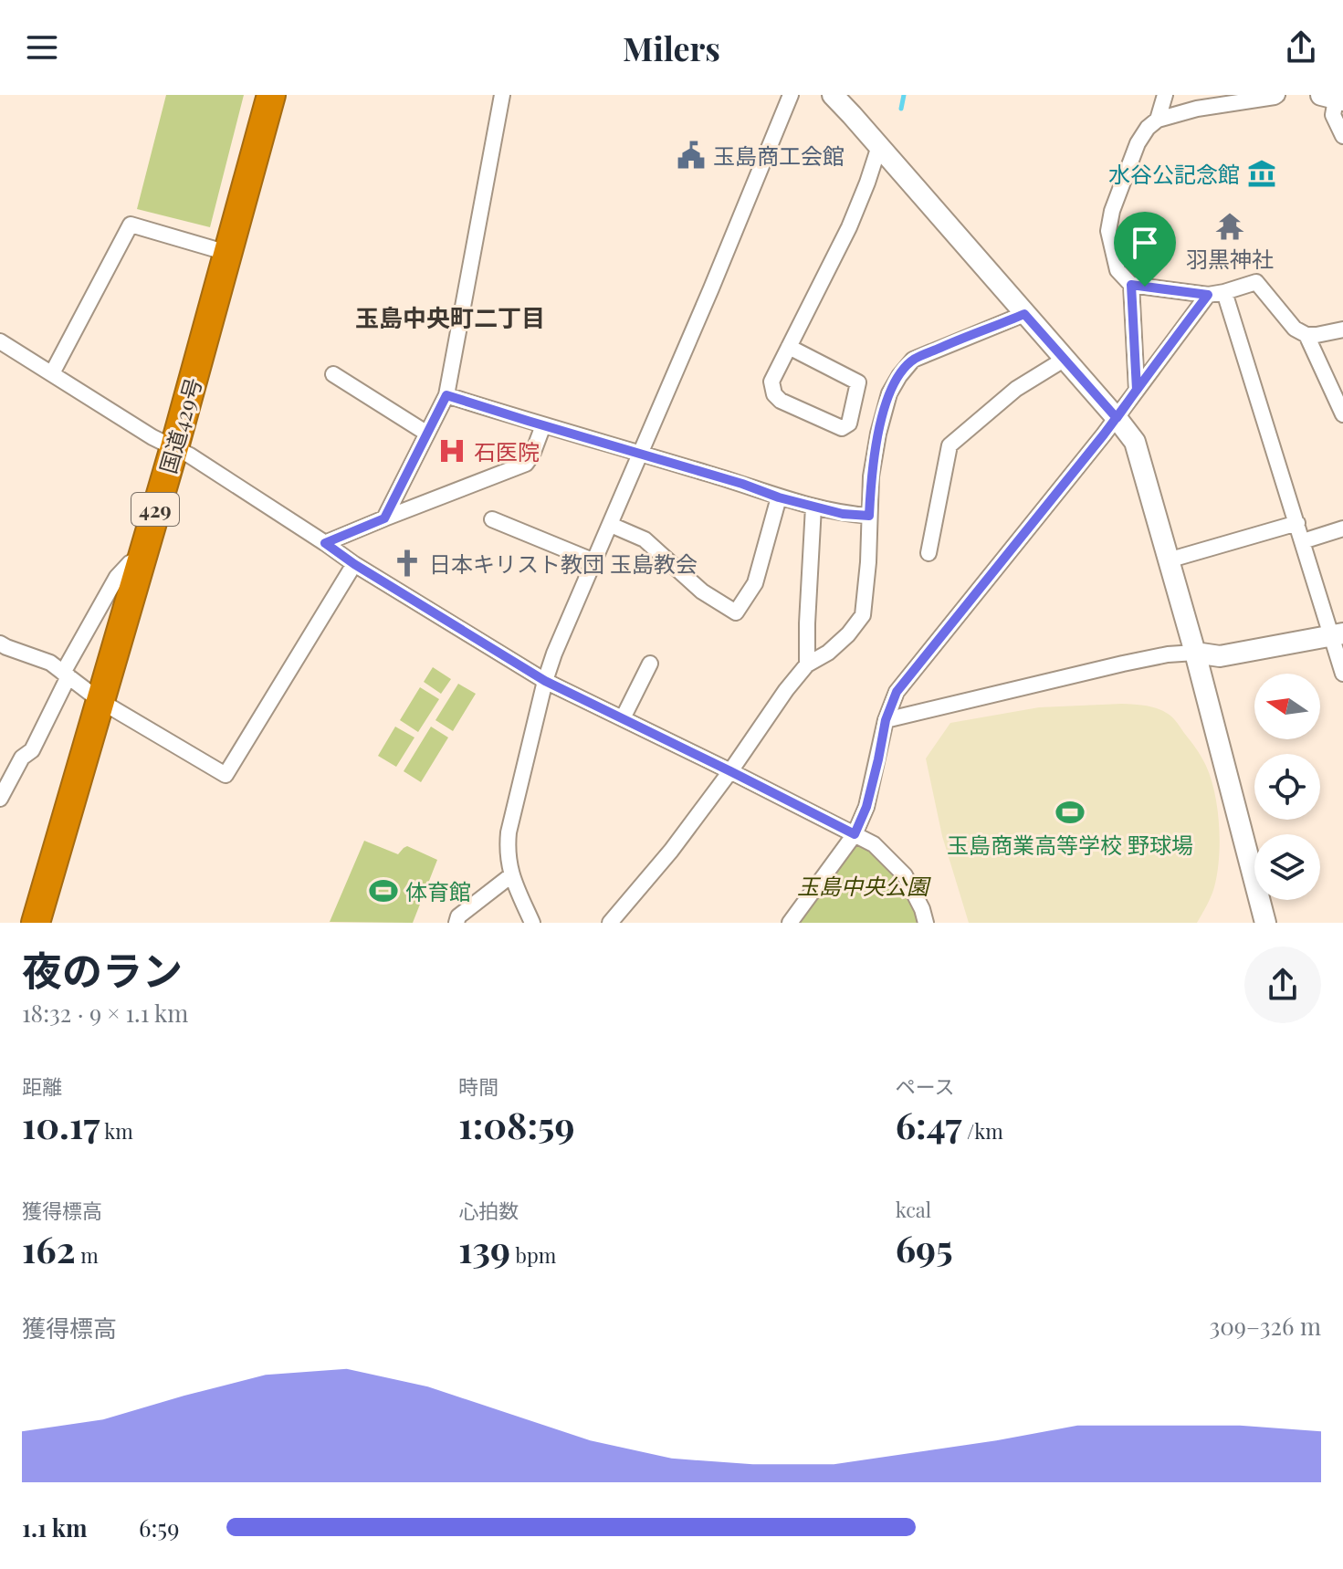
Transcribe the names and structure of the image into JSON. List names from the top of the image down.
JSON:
{
  "streets": {
    "highway": ["国道429号", "429"]
  },
  "districts": ["玉島中央町二丁目"],
  "parks": ["玉島中央公園"],
  "places": {
    "public building": ["玉島商工会館"],
    "museum": ["水谷公記念館"],
    "temple": ["羽黒神社"],
    "hospital": ["石医院"],
    "church": ["日本キリスト教団 玉島教会"],
    "sports": ["玉島商業高等学校 野球場", "体育館"]
  },
  "north": "left",
  "page": {
    "header": "Milers",
    "heading": ["夜のラン", "18:32 · 9 × 1.1 km"],
    "stats": [
      ["距離", "10.17 km"],
      ["時間", "1:08:59"],
      ["ペース", "6:47 /km"],
      ["獲得標高", "162 m"],
      ["心拍数", "139 bpm"],
      ["kcal", "695"]
    ],
    "chart": ["獲得標高", "309–326 m"],
    "list": [
      {
        "name": "1.1 km",
        "note": "6:59"
      }
    ]
  }
}
